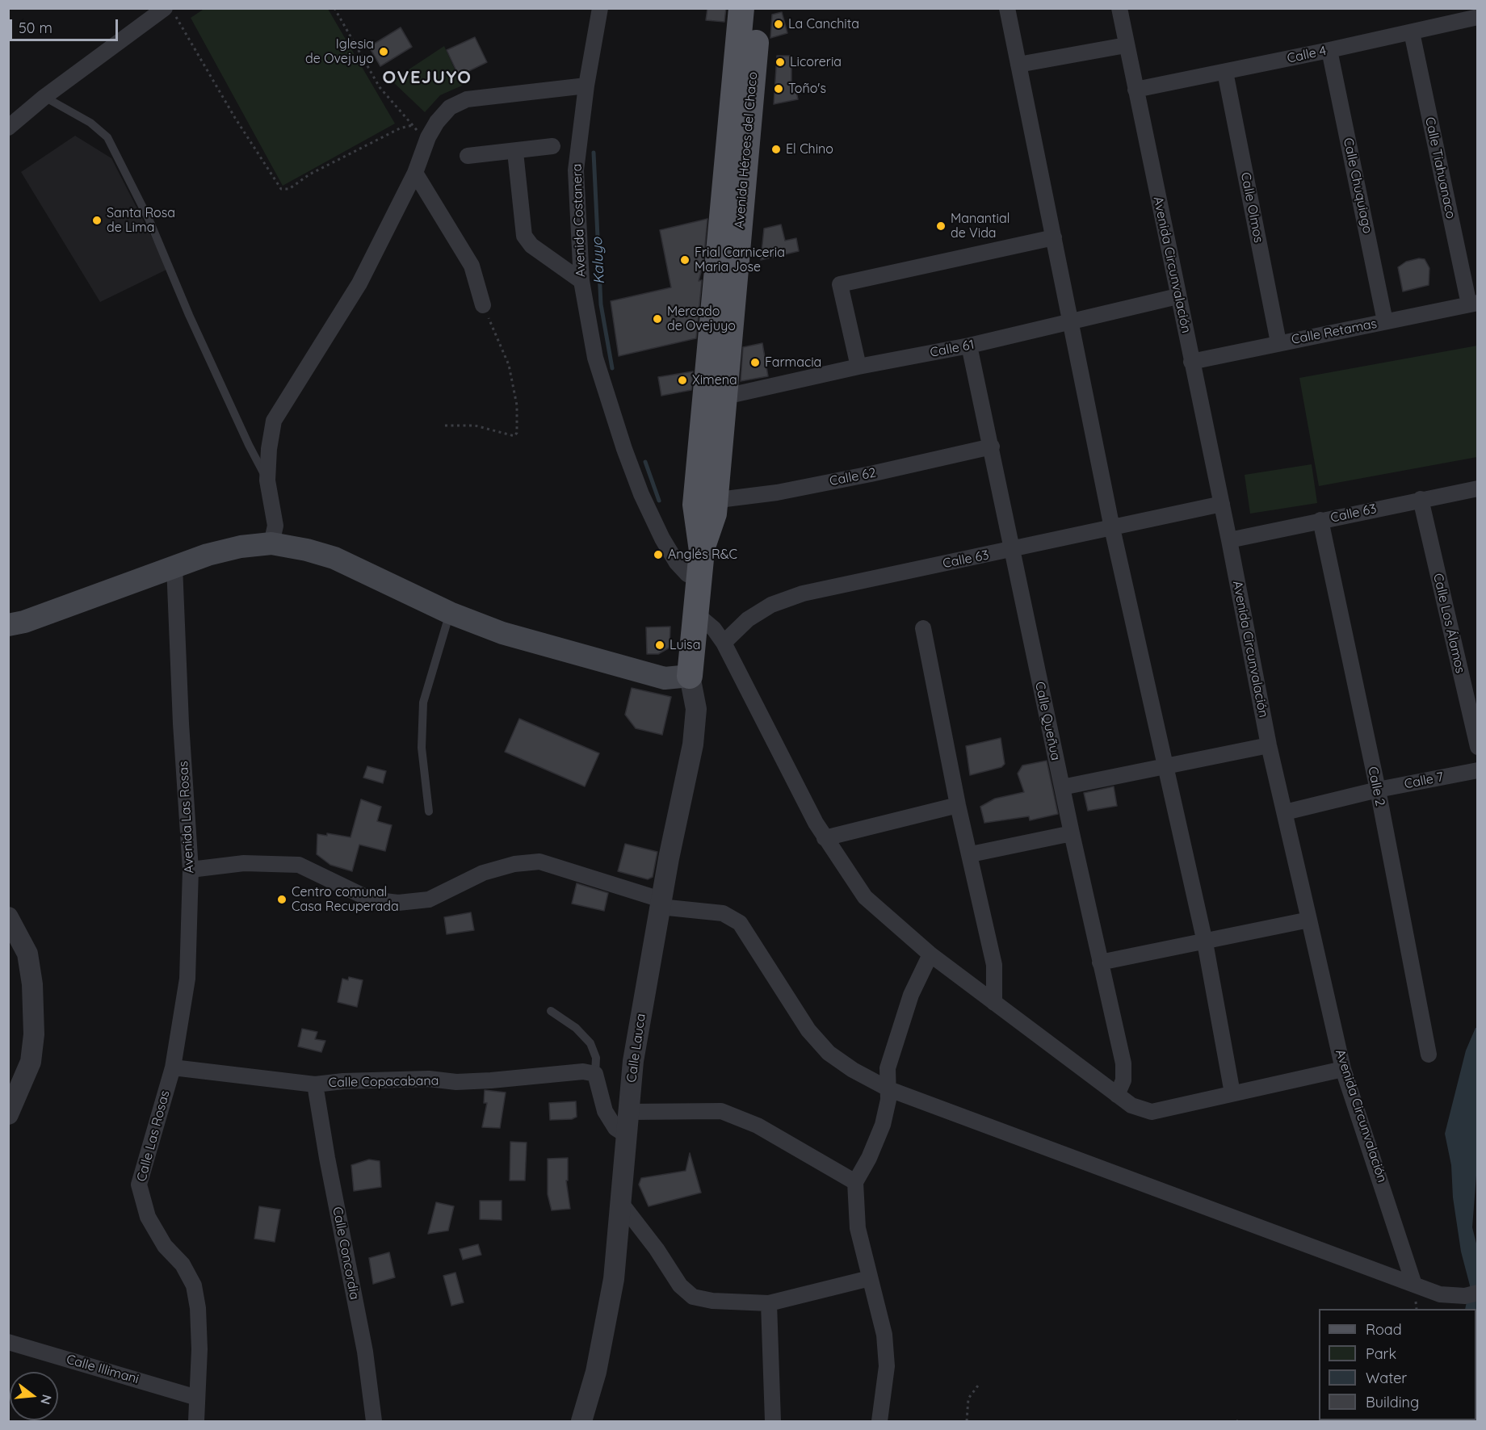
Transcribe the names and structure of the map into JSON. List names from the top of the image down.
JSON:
{
  "streets": {
    "main road": ["Avenida Héroes del Chaco"],
    "street": [
      "Calle 4",
      "Calle Tiahuanaco",
      "Calle Chuquiago",
      "Calle Olmos",
      "Avenida Costanera",
      "Avenida Circunvalación",
      "Calle Retamas",
      "Calle 61",
      "Calle 62",
      "Calle 63",
      "Calle Los Álamos",
      "Calle Queñua",
      "Calle 7",
      "Calle 2",
      "Avenida Las Rosas",
      "Calle Lauca",
      "Calle Copacabana",
      "Calle Las Rosas",
      "Calle Concordia",
      "Calle Illimani"
    ]
  },
  "crossings": [
    ["Calle 4", "Calle Tiahuanaco"],
    ["Calle 4", "Calle Chuquiago"],
    ["Calle 4", "Calle Olmos"],
    ["Calle 4", "Avenida Circunvalación"],
    ["Avenida Héroes del Chaco", "Avenida Costanera"],
    ["Avenida Héroes del Chaco", "Calle 61"],
    ["Avenida Héroes del Chaco", "Calle 62"],
    ["Avenida Héroes del Chaco", "Calle Lauca"],
    ["Calle Tiahuanaco", "Calle Retamas"],
    ["Calle Chuquiago", "Calle Retamas"],
    ["Calle Olmos", "Calle Retamas"],
    ["Avenida Circunvalación", "Calle Retamas"],
    ["Avenida Circunvalación", "Calle 61"],
    ["Avenida Circunvalación", "Calle 63"],
    ["Avenida Circunvalación", "Calle 7"],
    ["Calle 61", "Calle Queñua"],
    ["Calle 62", "Calle Queñua"],
    ["Calle 63", "Calle Los Álamos"],
    ["Calle 63", "Calle Queñua"],
    ["Calle 63", "Calle 2"],
    ["Calle 7", "Calle 2"],
    ["Avenida Las Rosas", "Calle Copacabana"],
    ["Avenida Las Rosas", "Calle Las Rosas"],
    ["Calle Copacabana", "Calle Las Rosas"],
    ["Calle Copacabana", "Calle Concordia"],
    ["Calle Las Rosas", "Calle Illimani"]
  ],
  "districts": ["OVEJUYO"],
  "water": ["Kaluyo"],
  "places": [
    "La Canchita",
    "Iglesia de Ovejuyo",
    "Licoreria",
    "Toño's",
    "El Chino",
    "Santa Rosa de Lima",
    "Manantial de Vida",
    "Frial Carniceria Maria Jose",
    "Mercado de Ovejuyo",
    "Farmacia",
    "Ximena",
    "Anglés R&C",
    "Luisa",
    "Centro comunal Casa Recuperada"
  ],
  "legend": [
    "Road",
    "Park",
    "Water",
    "Building"
  ],
  "scale_bar": "50 m",
  "north": "right"
}
